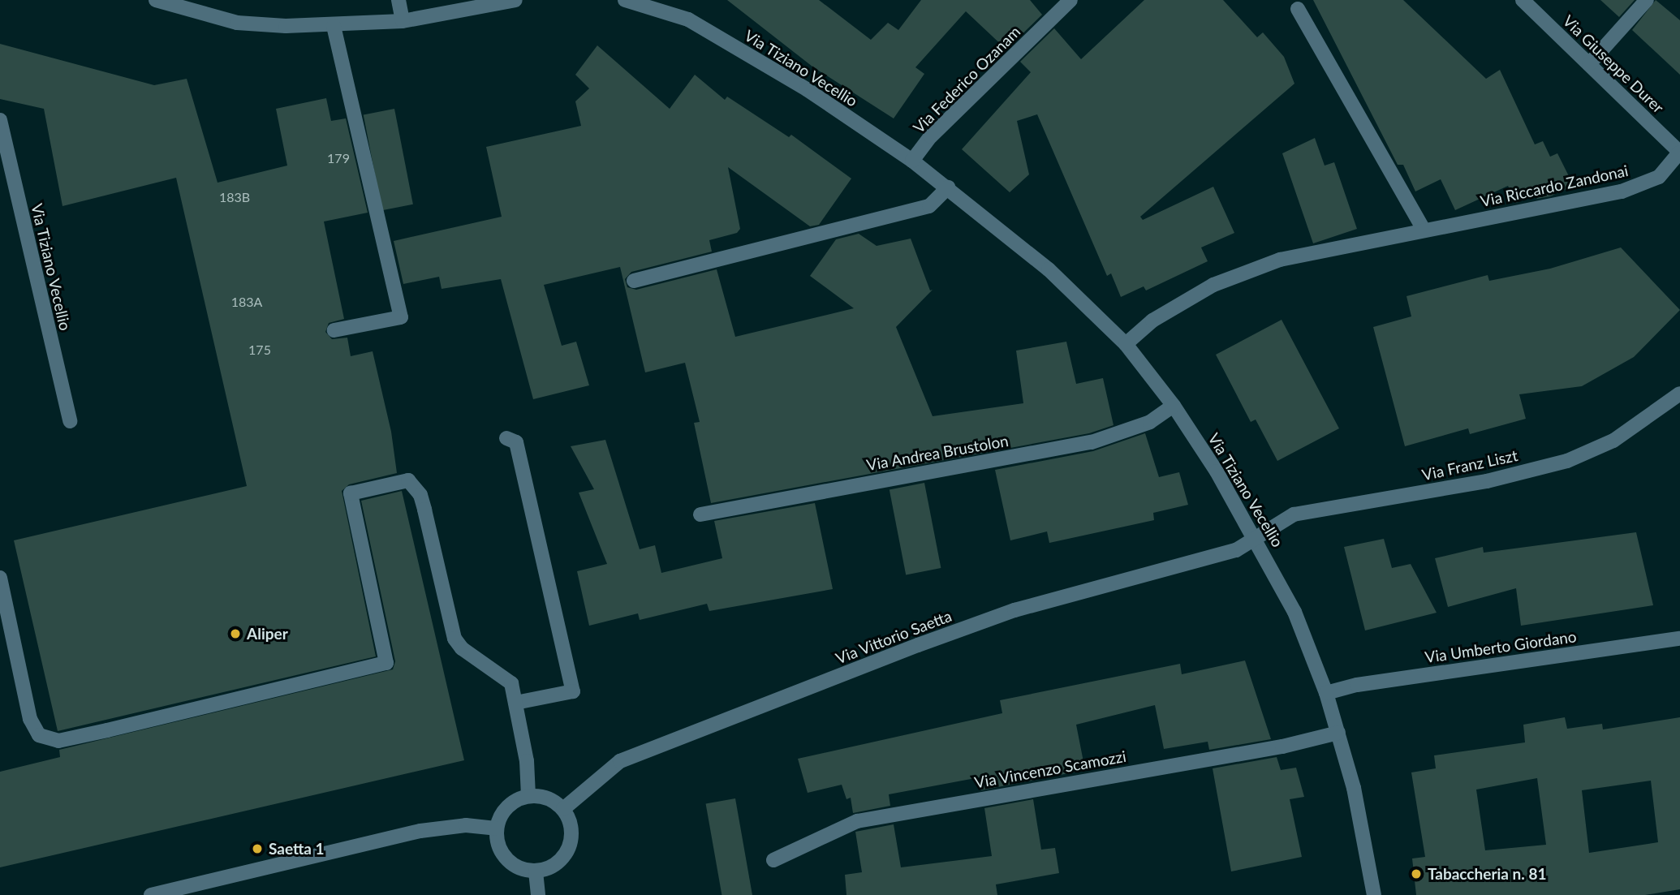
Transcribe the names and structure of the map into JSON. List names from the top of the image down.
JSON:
{
  "streets": {
    "street": [
      "Via Giuseppe Durer",
      "Via Tiziano Vecellio",
      "Via Federico Ozanam",
      "Via Riccardo Zandonai",
      "Via Andrea Brustolon",
      "Via Franz Liszt",
      "Via Vittorio Saetta",
      "Via Umberto Giordano",
      "Via Vincenzo Scamozzi"
    ]
  },
  "crossings": [
    ["Via Giuseppe Durer", "Via Riccardo Zandonai"],
    ["Via Tiziano Vecellio", "Via Federico Ozanam"],
    ["Via Tiziano Vecellio", "Via Riccardo Zandonai"],
    ["Via Tiziano Vecellio", "Via Andrea Brustolon"],
    ["Via Tiziano Vecellio", "Via Franz Liszt"],
    ["Via Tiziano Vecellio", "Via Vittorio Saetta"],
    ["Via Tiziano Vecellio", "Via Umberto Giordano"],
    ["Via Tiziano Vecellio", "Via Vincenzo Scamozzi"],
    ["Via Franz Liszt", "Via Vittorio Saetta"]
  ],
  "places": ["Aliper", "Saetta 1", "Tabaccheria n. 81"],
  "house_numbers": [
    "179",
    "183B",
    "183A",
    "175"
  ]
}
